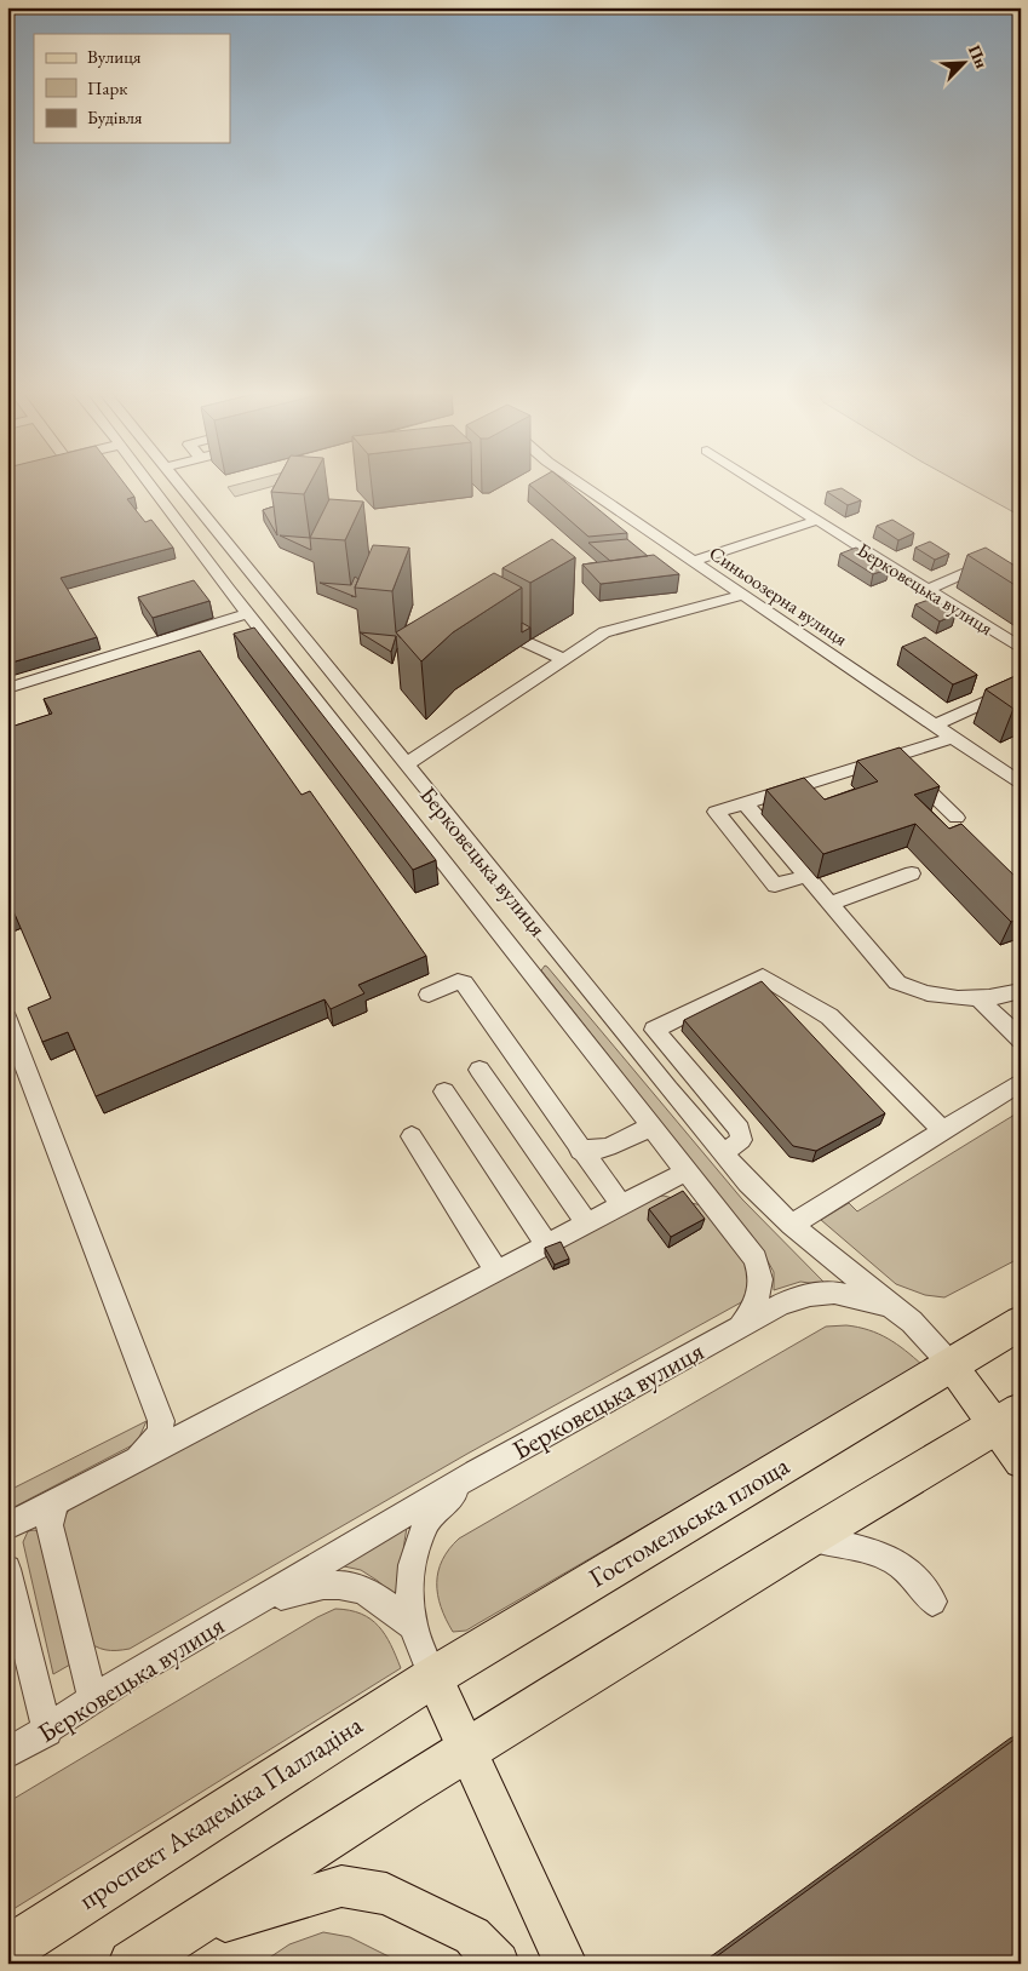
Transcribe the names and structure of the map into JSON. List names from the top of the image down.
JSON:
{
  "streets": {
    "highway": ["Гостомельська площа", "проспект Академіка Палладіна"],
    "street": ["Берковецька вулиця", "Синьоозерна вулиця"]
  },
  "crossings": [
    ["Берковецька вулиця", "Гостомельська площа"],
    ["Берковецька вулиця", "проспект Академіка Палладіна"],
    ["Гостомельська площа", "проспект Академіка Палладіна"]
  ],
  "legend": ["Вулиця", "Парк", "Будівля"],
  "north": "top right"
}
